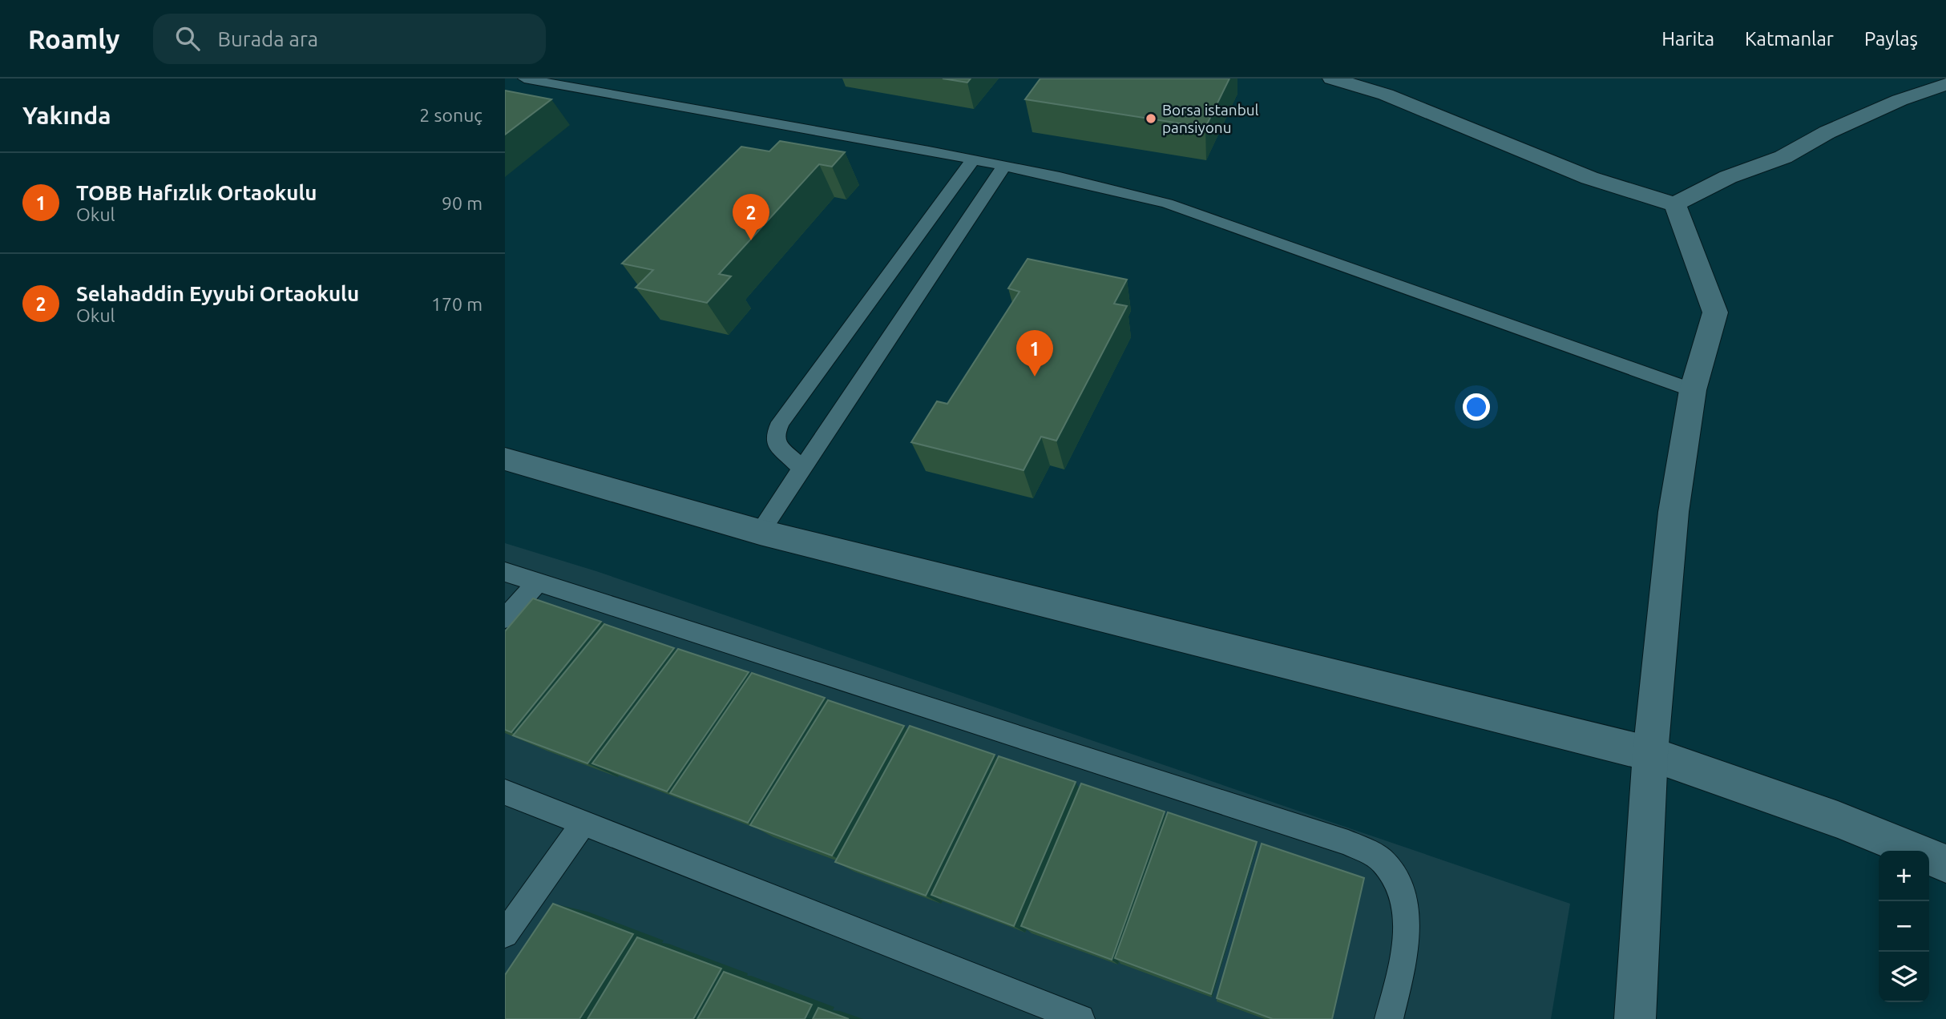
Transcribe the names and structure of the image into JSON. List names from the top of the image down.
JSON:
{
  "places": ["Borsa istanbul pansiyonu"],
  "page": {
    "header": "Roamly",
    "search": "Burada ara",
    "nav": ["Harita", "Katmanlar", "Paylaş"],
    "heading": ["Yakında", "2 sonuç"],
    "list": [
      {
        "mark": "1",
        "name": "TOBB Hafızlık Ortaokulu",
        "note": "Okul",
        "value": "90 m"
      },
      {
        "mark": "2",
        "name": "Selahaddin Eyyubi Ortaokulu",
        "note": "Okul",
        "value": "170 m"
      }
    ],
    "pins": ["2", "1"],
    "map_buttons": ["+", "−"]
  }
}
